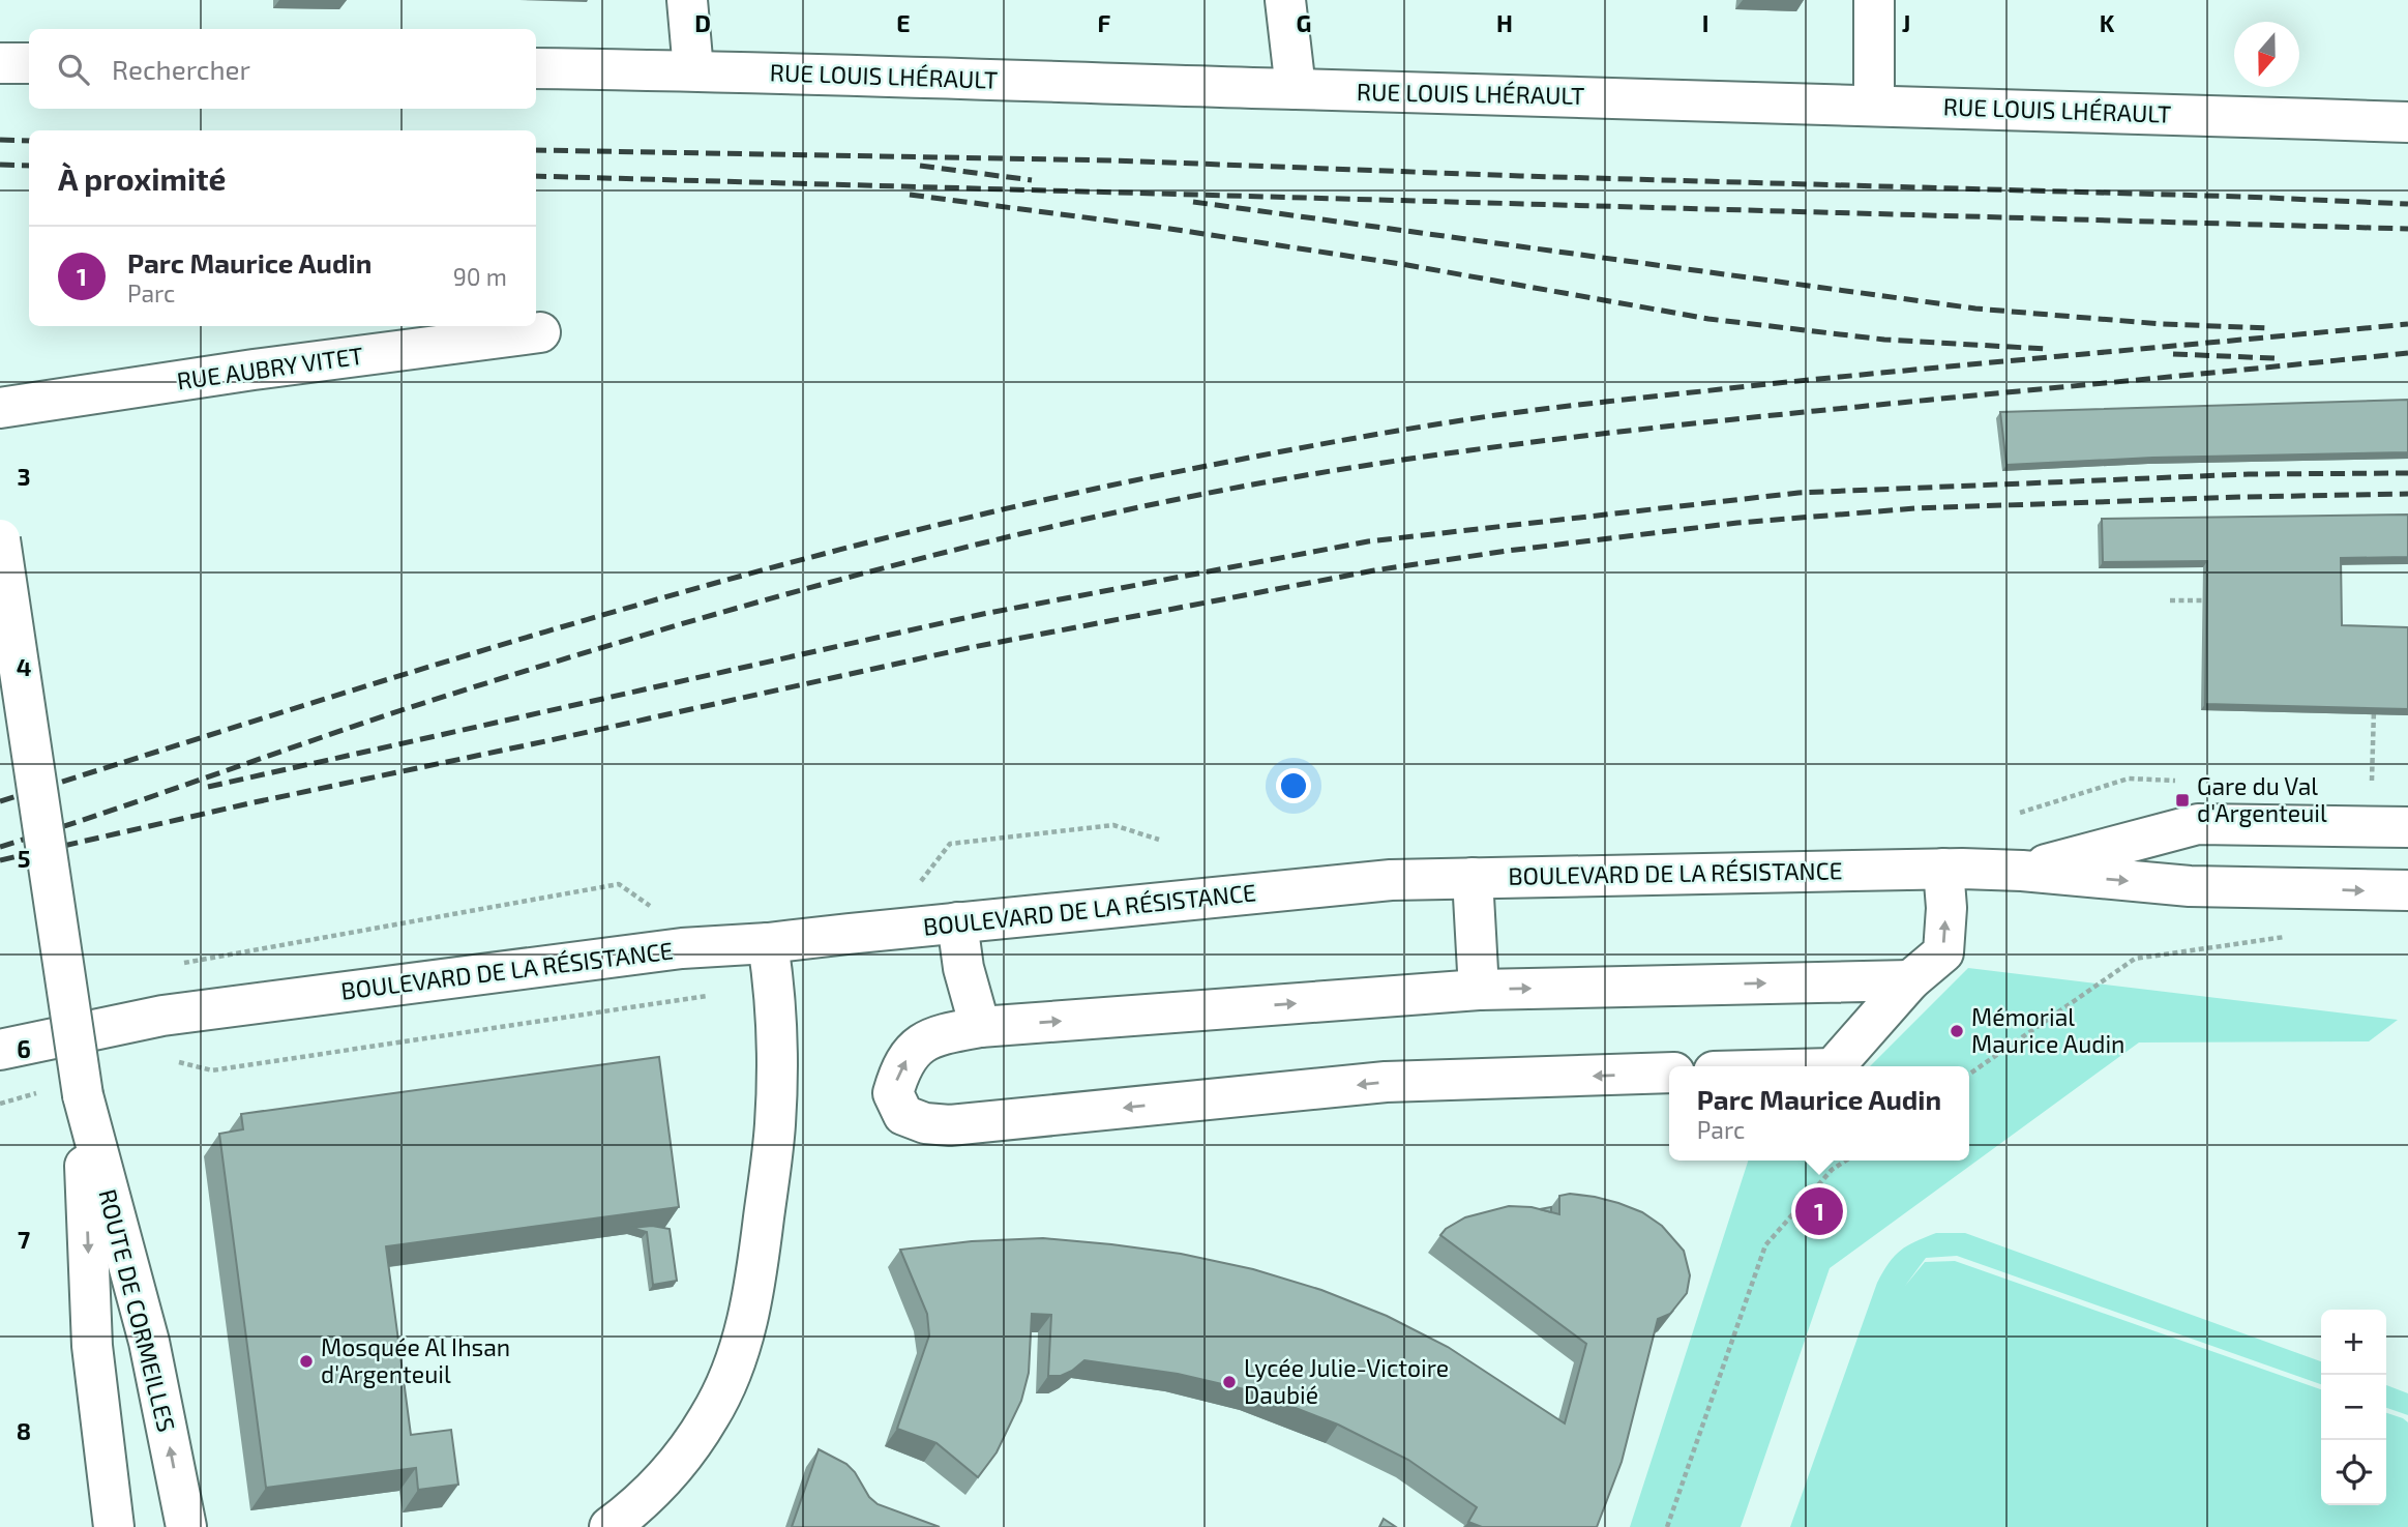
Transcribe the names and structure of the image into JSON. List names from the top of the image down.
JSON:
{
  "streets": {
    "main road": [
      "RUE LOUIS LHÉRAULT",
      "RUE AUBRY VITET",
      "BOULEVARD DE LA RÉSISTANCE",
      "ROUTE DE CORMEILLES"
    ]
  },
  "places": {
    "transit": ["Gare du Val d'Argenteuil"],
    "other": ["Mémorial Maurice Audin", "Mosquée Al Ihsan d'Argenteuil", "Lycée Julie-Victoire Daubié"]
  },
  "north": "bottom",
  "page": {
    "search": "Rechercher",
    "heading": "À proximité",
    "list": [
      {
        "mark": "1",
        "name": "Parc Maurice Audin",
        "note": "Parc",
        "value": "90 m"
      }
    ],
    "popup": ["Parc Maurice Audin", "Parc"],
    "pins": "1",
    "map_buttons": ["+", "−"]
  },
  "grid": {
    "columns": [
      "D",
      "E",
      "F",
      "G",
      "H",
      "I",
      "J",
      "K"
    ],
    "rows": [
      "3",
      "4",
      "5",
      "6",
      "7",
      "8"
    ]
  }
}
